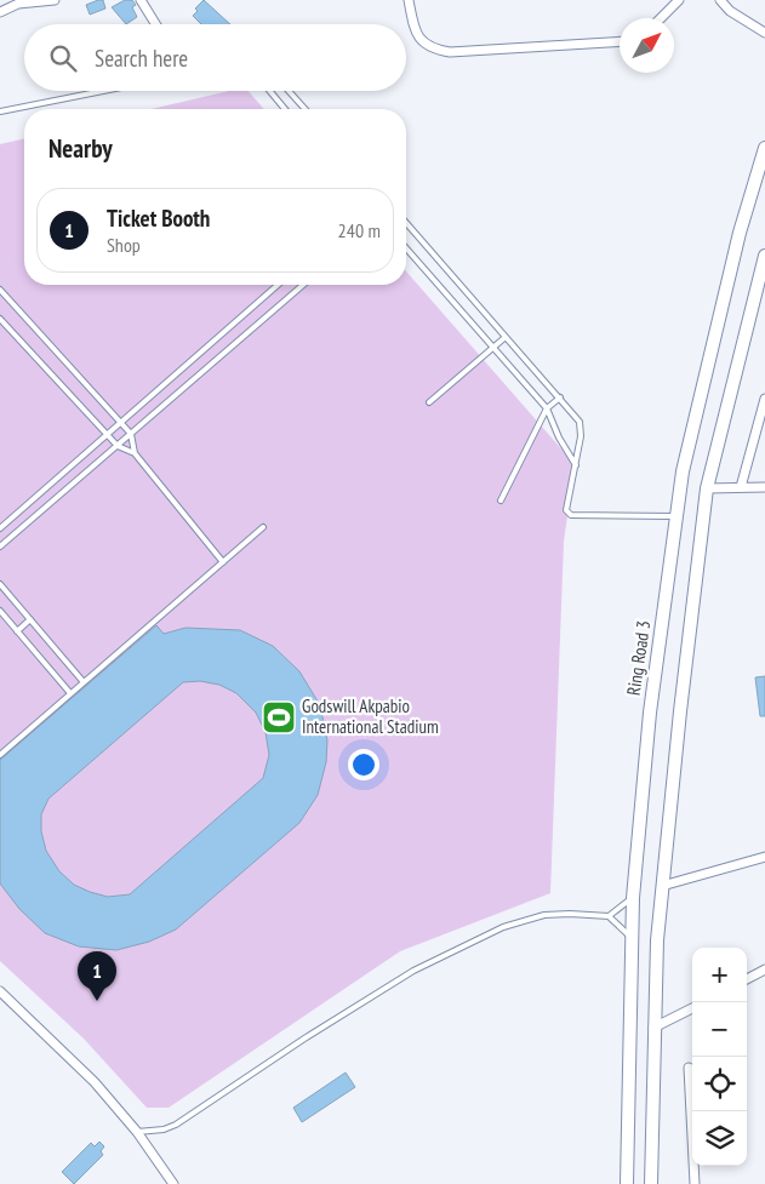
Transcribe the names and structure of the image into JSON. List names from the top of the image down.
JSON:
{
  "streets": {
    "main road": ["Ring Road 3"]
  },
  "places": {
    "sports": ["Godswill Akpabio International Stadium"]
  },
  "north": "top right",
  "page": {
    "search": "Search here",
    "heading": "Nearby",
    "list": [
      {
        "mark": "1",
        "name": "Ticket Booth",
        "note": "Shop",
        "value": "240 m"
      }
    ],
    "map_buttons": ["+", "−"],
    "pins": "1"
  }
}
